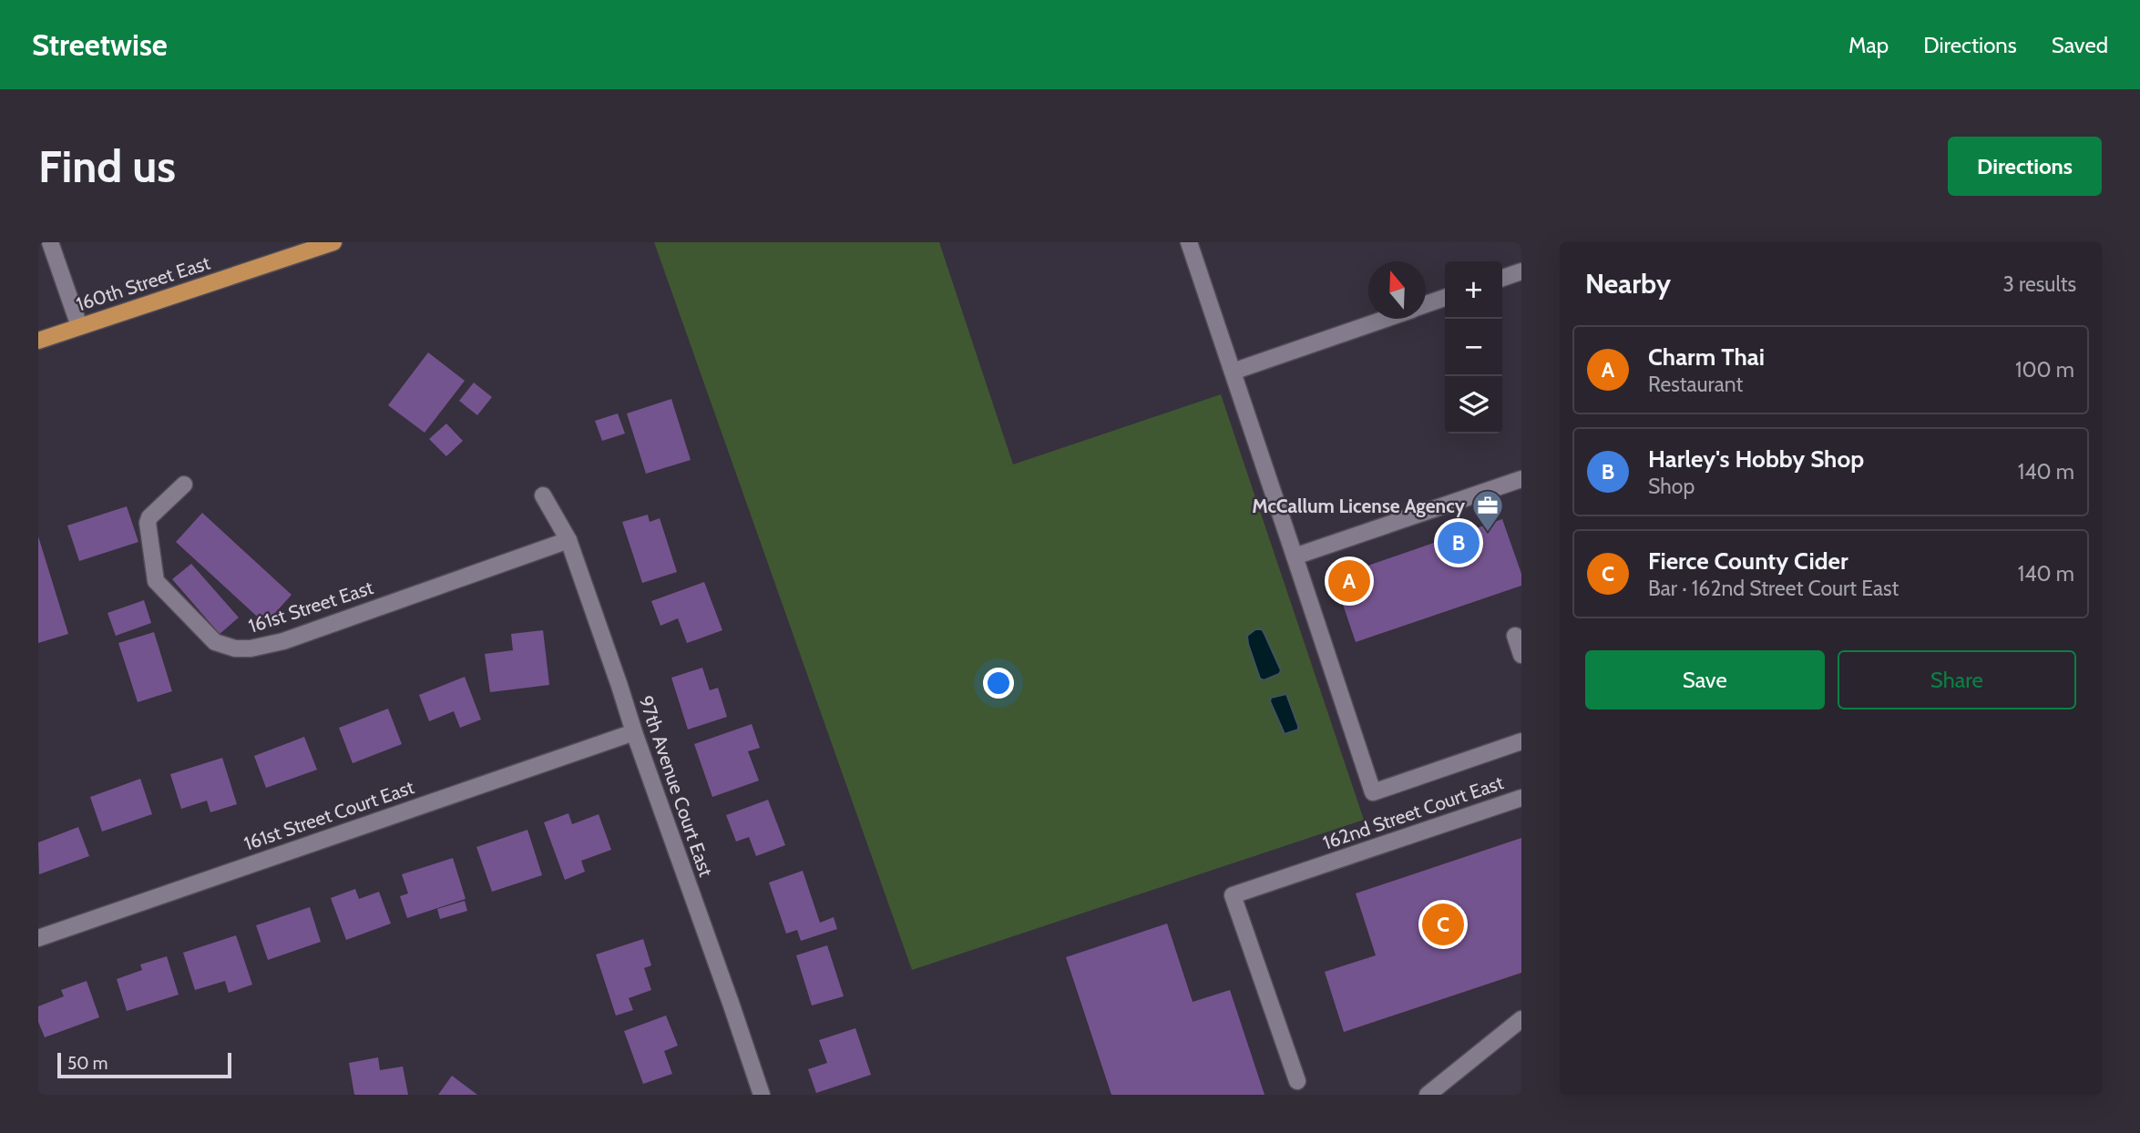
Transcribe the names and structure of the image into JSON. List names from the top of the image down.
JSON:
{
  "streets": {
    "main road": ["160th Street East"],
    "street": [
      "161st Street East",
      "97th Avenue Court East",
      "162nd Street Court East",
      "161st Street Court East"
    ]
  },
  "crossings": [
    ["161st Street East", "97th Avenue Court East"],
    ["97th Avenue Court East", "161st Street Court East"]
  ],
  "places": {
    "office": ["McCallum License Agency"]
  },
  "scale_bar": "50 m",
  "north": "top",
  "page": {
    "header": "Streetwise",
    "nav": ["Map", "Directions", "Saved"],
    "buttons": [
      "Directions",
      ["Save", "Share"]
    ],
    "title": "Find us",
    "heading": ["Nearby", "3 results"],
    "map_buttons": ["+", "−"],
    "list": [
      {
        "mark": "A",
        "name": "Charm Thai",
        "note": "Restaurant",
        "value": "100 m"
      },
      {
        "mark": "B",
        "name": "Harley's Hobby Shop",
        "note": "Shop",
        "value": "140 m"
      },
      {
        "mark": "C",
        "name": "Fierce County Cider",
        "note": "Bar · 162nd Street Court East",
        "value": "140 m"
      }
    ],
    "pins": ["B", "A", "C"],
    "scale": "50 m"
  }
}
